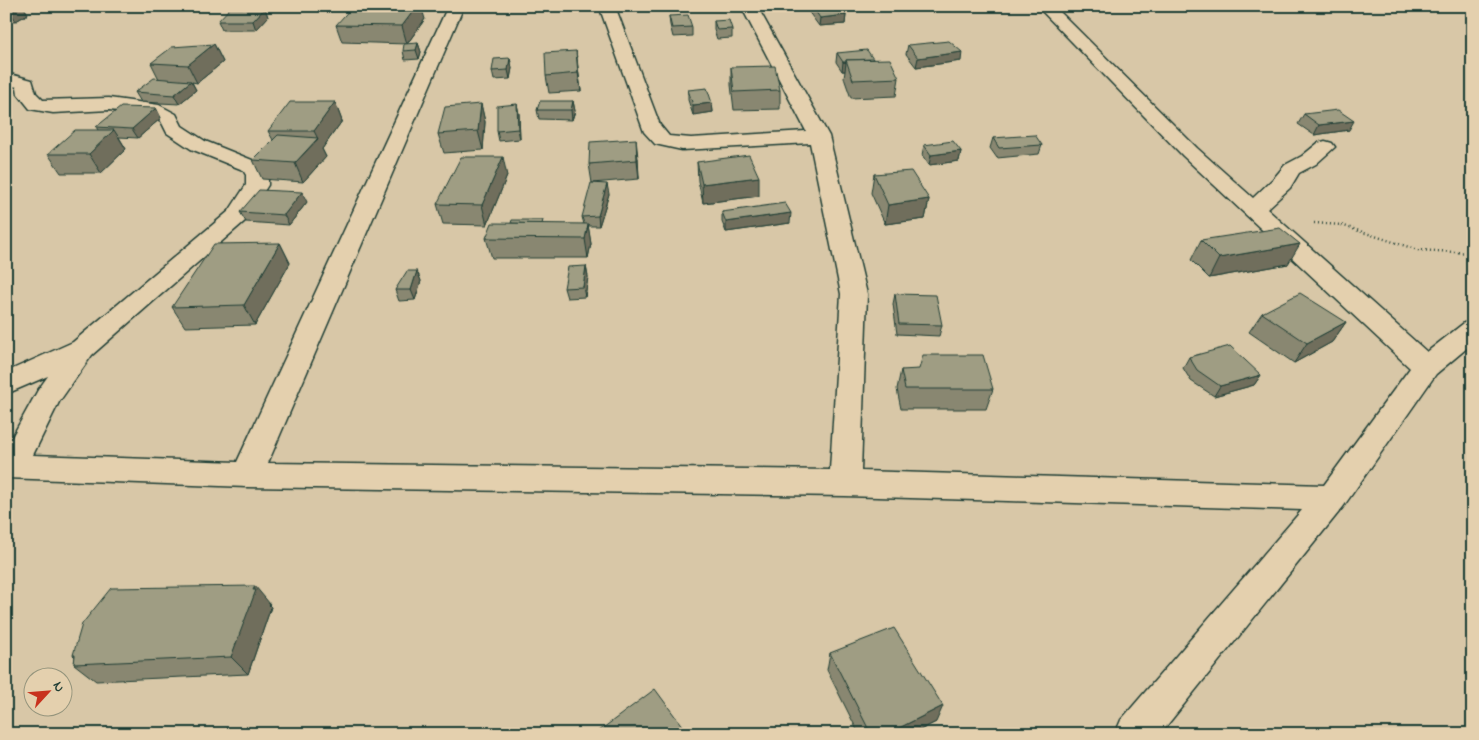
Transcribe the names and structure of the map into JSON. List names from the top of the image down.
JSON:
{
  "north": "top right"
}
